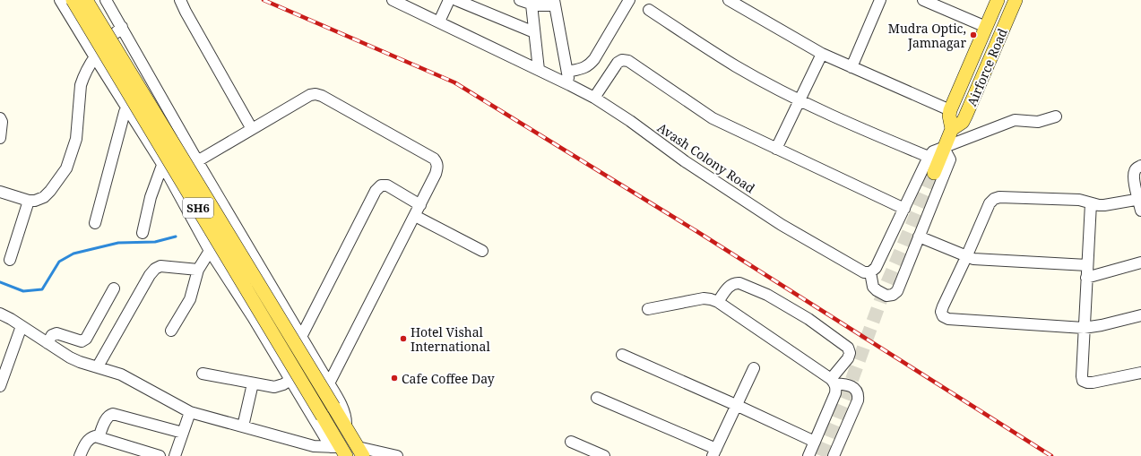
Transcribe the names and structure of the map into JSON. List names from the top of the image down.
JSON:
{
  "streets": {
    "main road": ["Airforce Road", "SH6"],
    "street": ["Avash Colony Road"]
  },
  "places": ["Mudra Optic, Jamnagar", "Hotel Vishal International", "Cafe Coffee Day"]
}
